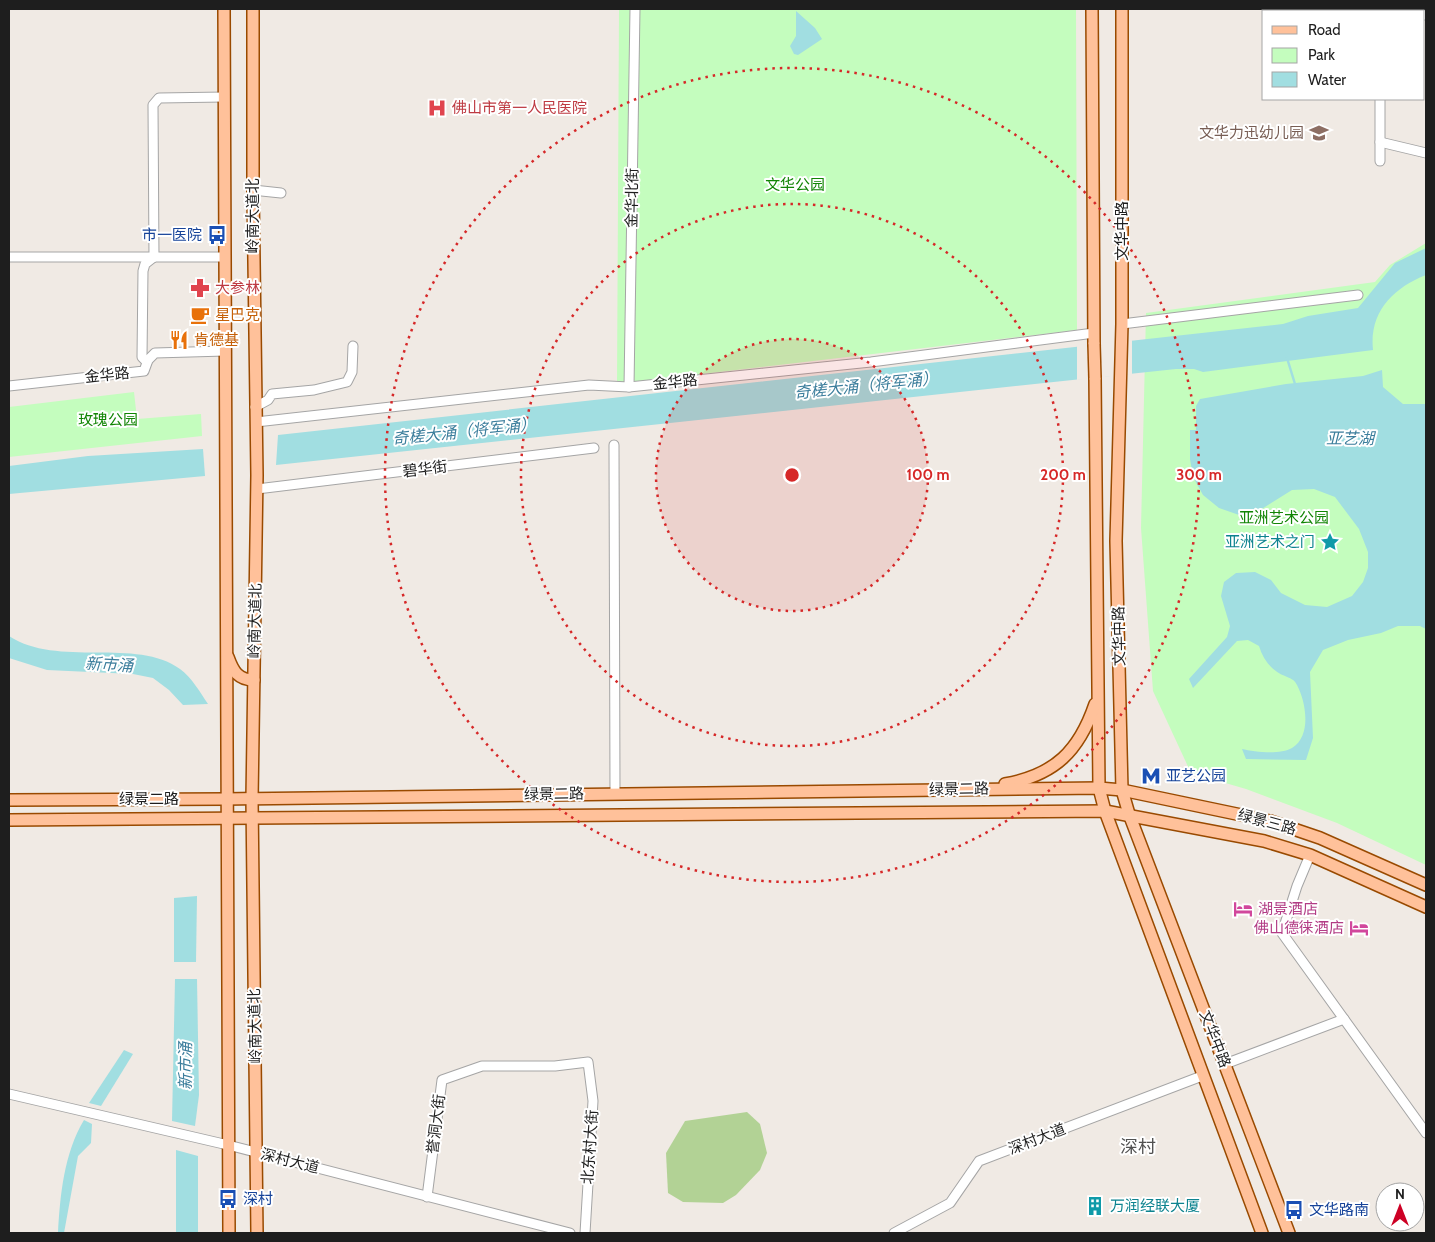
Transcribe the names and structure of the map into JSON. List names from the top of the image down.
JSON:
{
  "streets": {
    "main road": [
      "岭南大道北",
      "文华中路",
      "绿景二路",
      "绿景三路"
    ],
    "street": [
      "金华北街",
      "金华路",
      "碧华街",
      "誉洞大街",
      "深村大道",
      "北东村大街"
    ]
  },
  "crossings": [
    ["金华北街", "金华路"],
    ["岭南大道北", "金华路"],
    ["岭南大道北", "碧华街"],
    ["岭南大道北", "绿景二路"],
    ["岭南大道北", "深村大道"],
    ["文华中路", "金华路"],
    ["文华中路", "绿景二路"],
    ["文华中路", "绿景三路"],
    ["文华中路", "深村大道"],
    ["绿景二路", "绿景三路"],
    ["誉洞大街", "深村大道"],
    ["誉洞大街", "北东村大街"]
  ],
  "districts": ["深村"],
  "water": ["奇槎大涌（将军涌）", "亚艺湖", "新市涌"],
  "parks": ["文华公园", "玫瑰公园", "亚洲艺术公园"],
  "places": {
    "hospital": ["佛山市第一人民医院"],
    "school or university": ["文华力迅幼儿园"],
    "bus stop": ["市一医院", "深村", "文华路南"],
    "pharmacy": ["大参林"],
    "cafe": ["星巴克"],
    "restaurant": ["肯德基"],
    "place": ["亚洲艺术之门"],
    "metro station": ["亚艺公园"],
    "hotel": ["湖景酒店", "佛山德徕酒店"],
    "building": ["万润经联大厦"]
  },
  "legend": ["Road", "Park", "Water"],
  "north": "top",
  "rings": ["100 m", "200 m", "300 m"]
}
